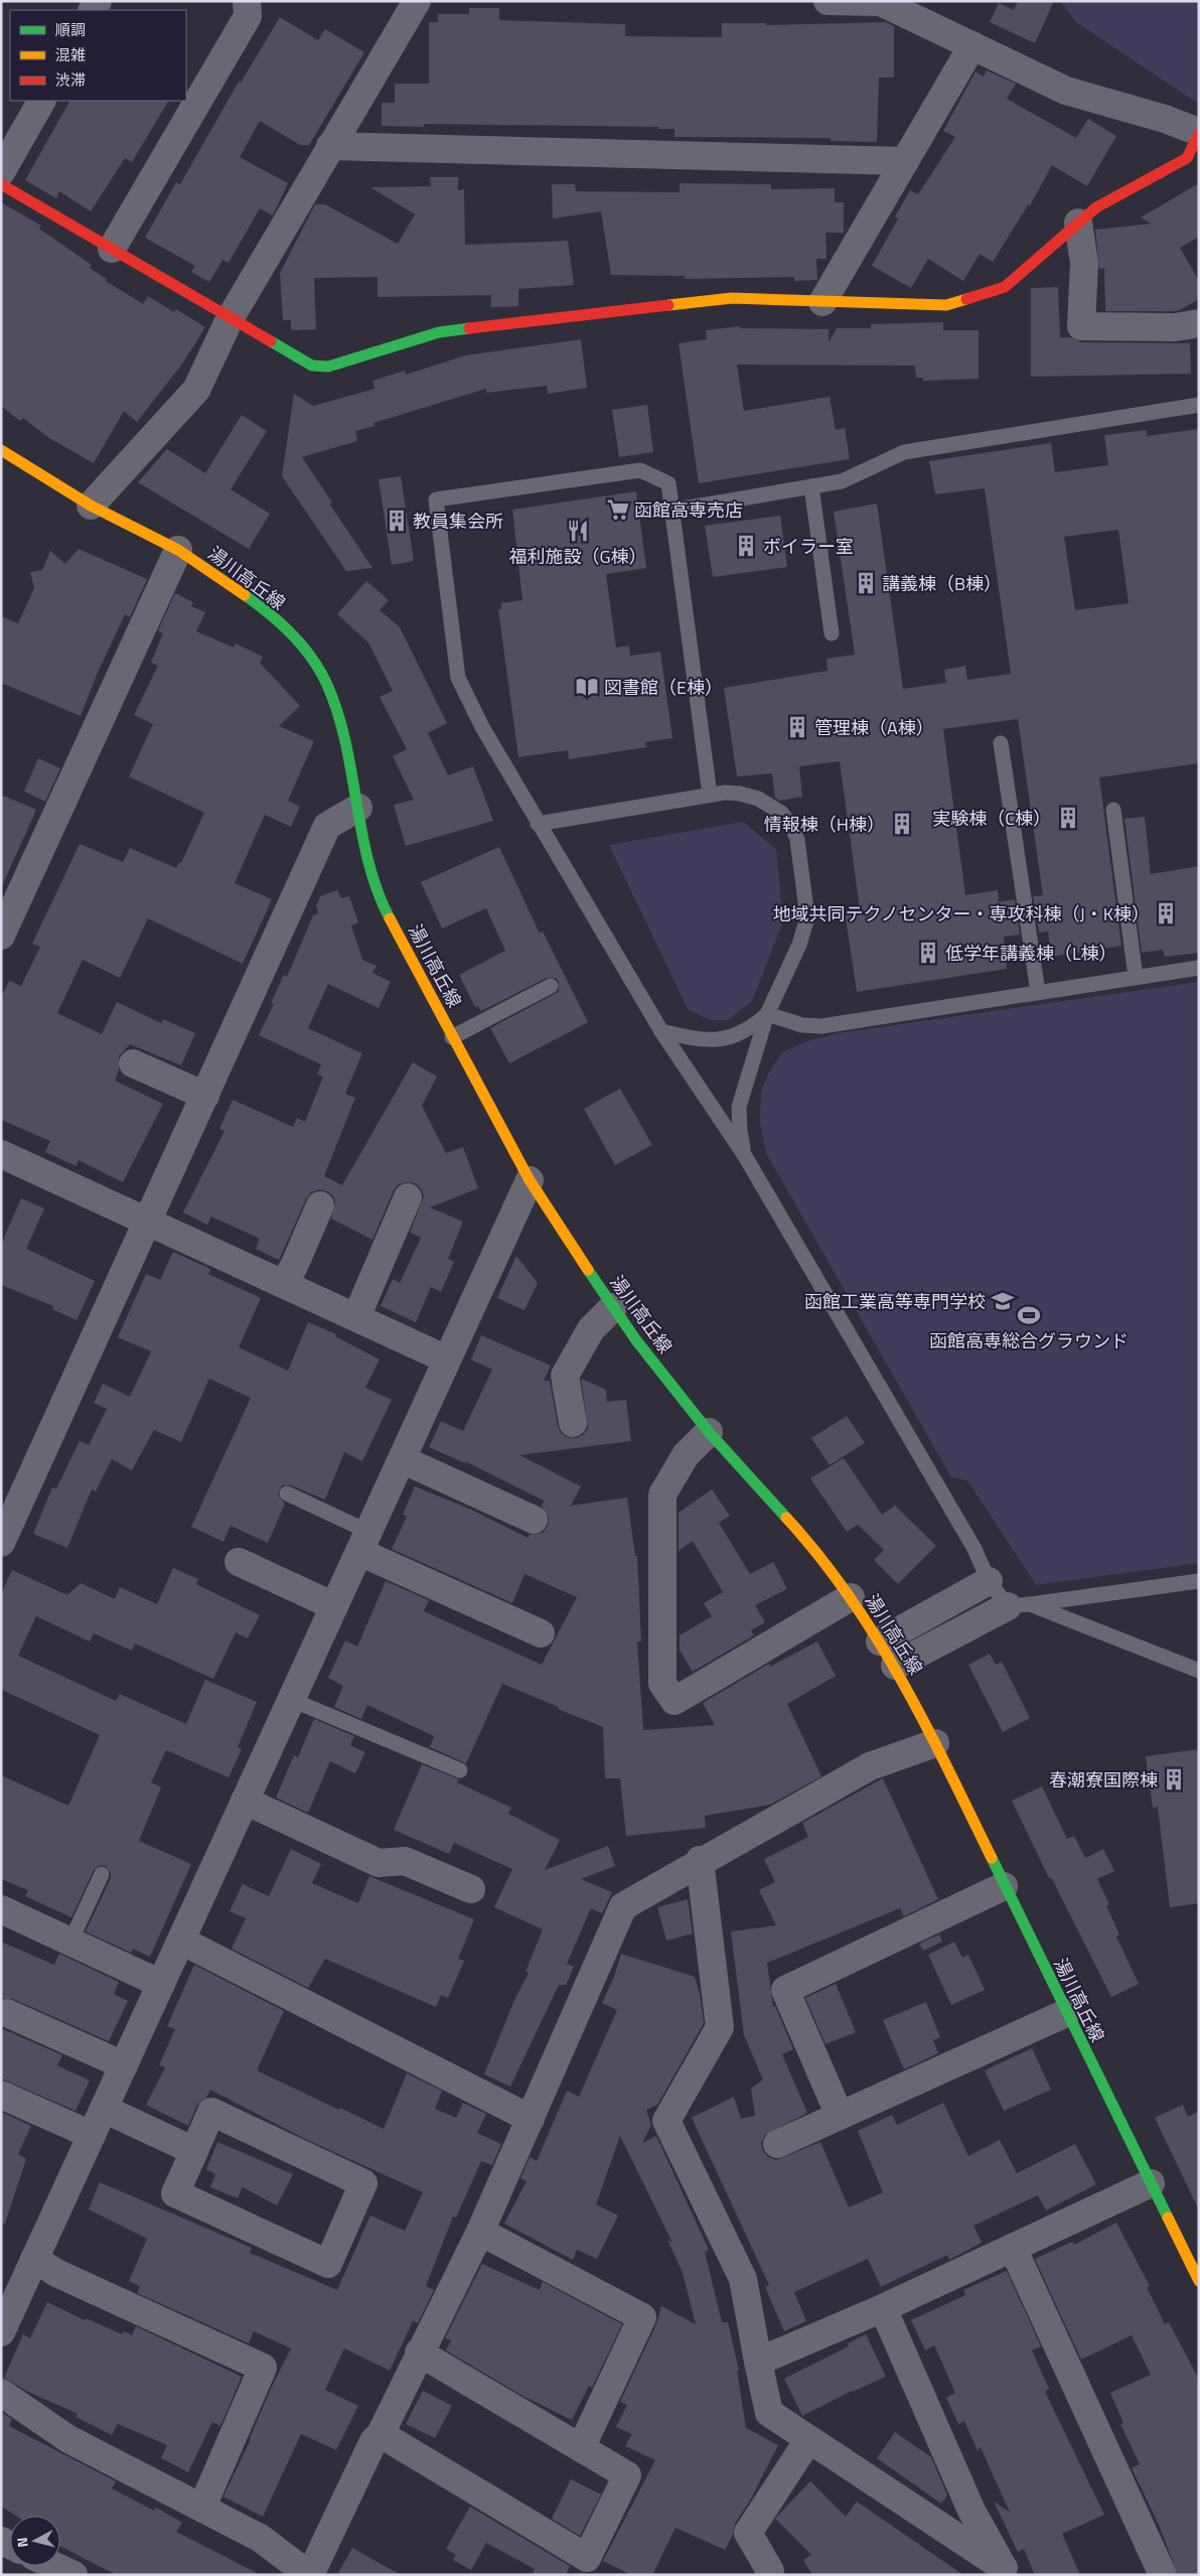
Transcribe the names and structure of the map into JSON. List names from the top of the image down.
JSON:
{
  "streets": {
    "street": ["湯川高丘線"]
  },
  "places": {
    "supermarket": ["函館高専売店"],
    "building": [
      "教員集会所",
      "ボイラー室",
      "講義棟（B棟）",
      "管理棟（A棟）",
      "実験棟（C棟）",
      "情報棟（H棟）",
      "地域共同テクノセンター・専攻科棟（J・K棟）",
      "低学年講義棟（L棟）",
      "春潮寮国際棟"
    ],
    "restaurant": ["福利施設（G棟）"],
    "library": ["図書館（E棟）"],
    "school or university": ["函館工業高等専門学校"],
    "sports": ["函館高専総合グラウンド"]
  },
  "legend": ["順調", "混雑", "渋滞"],
  "north": "left"
}
